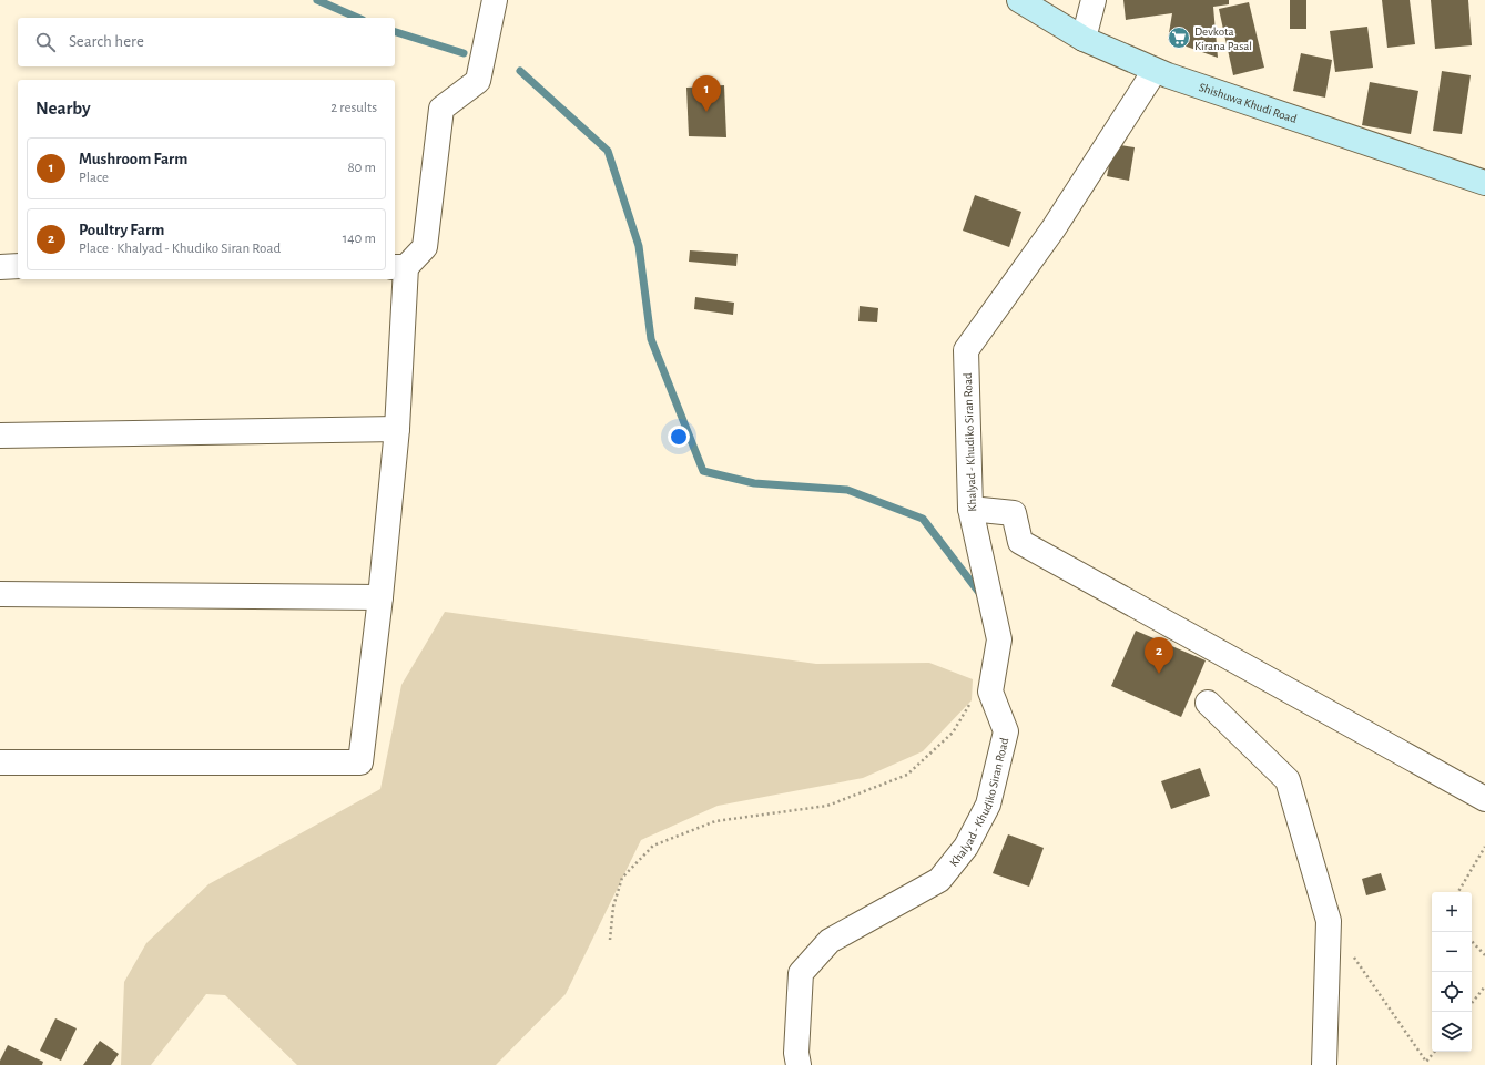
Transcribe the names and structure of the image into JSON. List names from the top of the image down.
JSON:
{
  "streets": {
    "main road": ["Shishuwa Khudi Road"],
    "street": ["Khalyad - Khudiko Siran Road"]
  },
  "crossings": [
    ["Shishuwa Khudi Road", "Khalyad - Khudiko Siran Road"]
  ],
  "places": {
    "supermarket": ["Devkota Kirana Pasal"]
  },
  "page": {
    "search": "Search here",
    "pins": ["1", "2"],
    "heading": ["Nearby", "2 results"],
    "list": [
      {
        "mark": "1",
        "name": "Mushroom Farm",
        "note": "Place",
        "value": "80 m"
      },
      {
        "mark": "2",
        "name": "Poultry Farm",
        "note": "Place · Khalyad - Khudiko Siran Road",
        "value": "140 m"
      }
    ],
    "map_buttons": ["+", "−"]
  }
}
